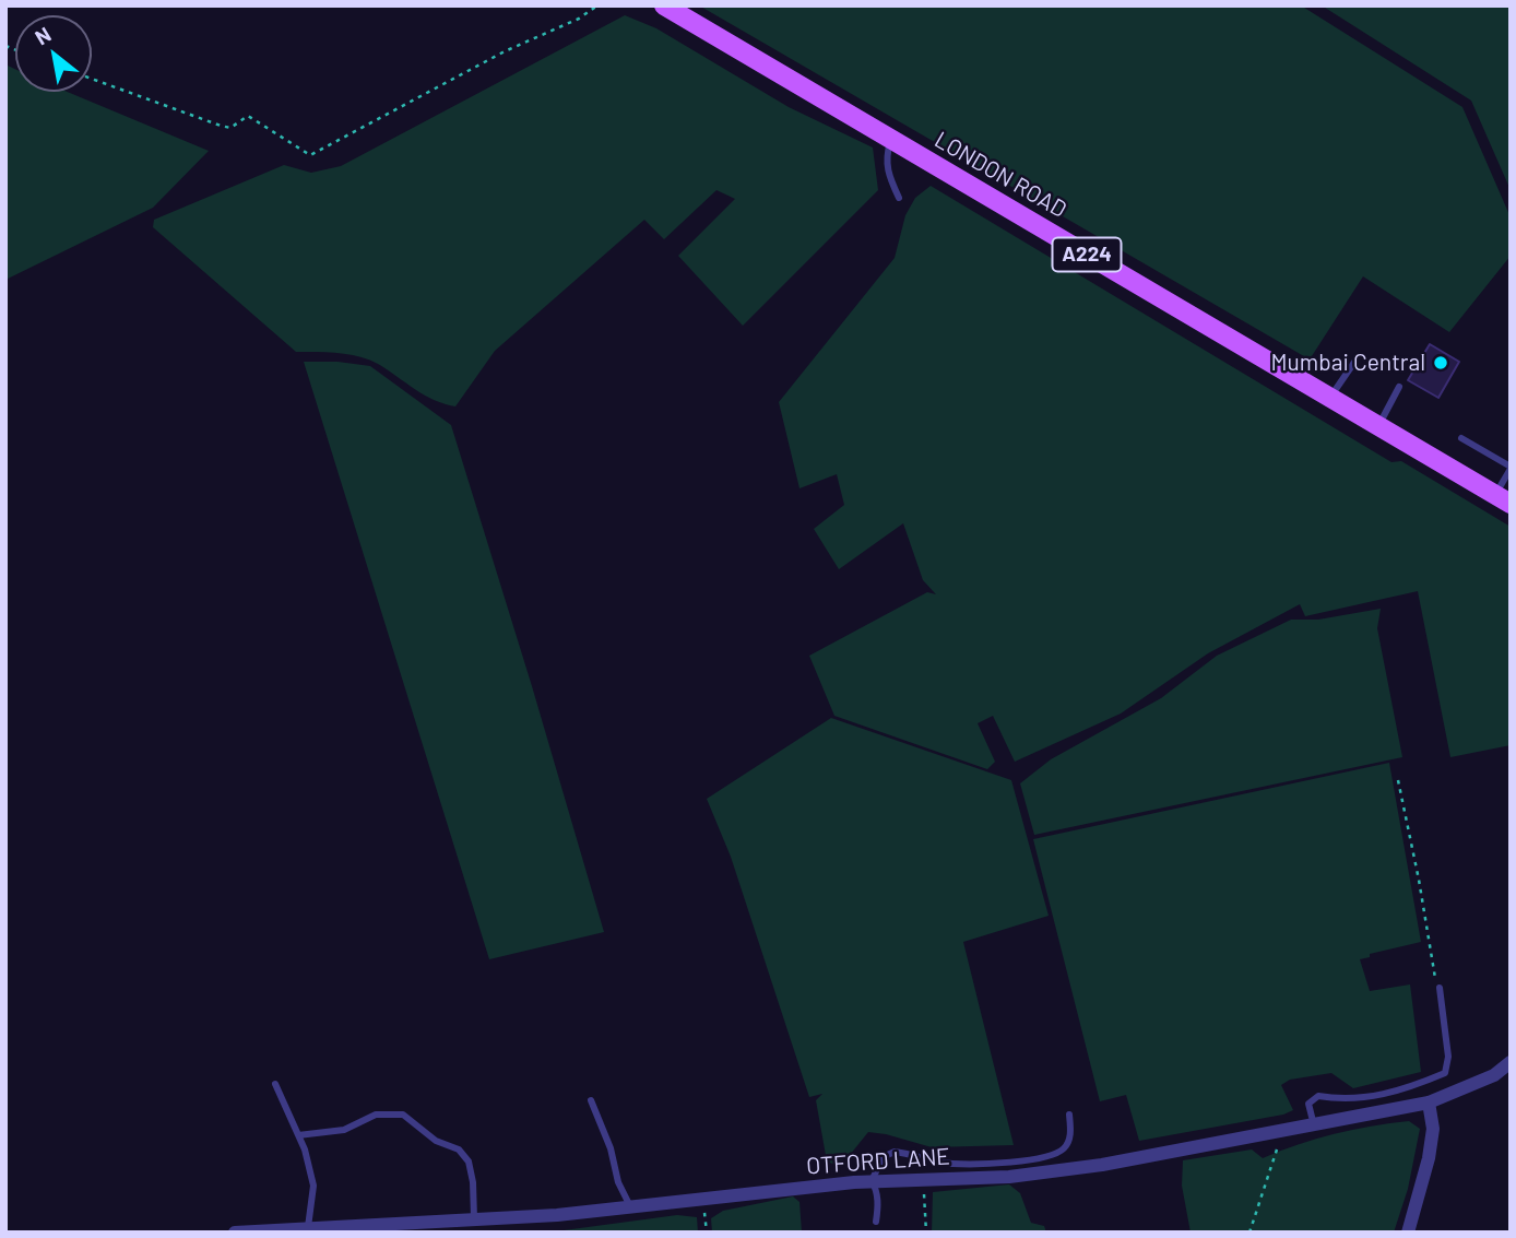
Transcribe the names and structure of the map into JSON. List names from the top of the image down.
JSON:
{
  "streets": {
    "main road": ["LONDON ROAD", "A224"],
    "street": ["OTFORD LANE"]
  },
  "places": ["Mumbai Central"],
  "north": "top left"
}
